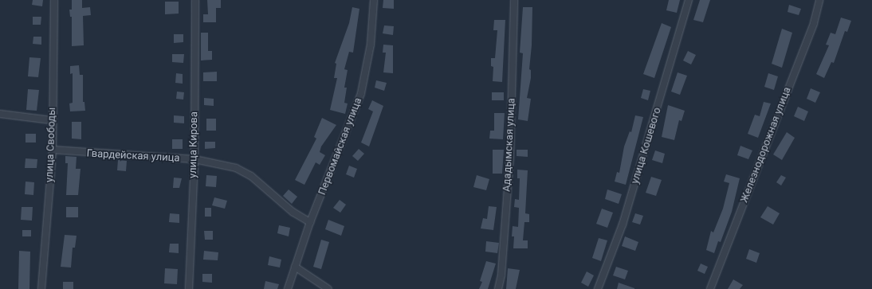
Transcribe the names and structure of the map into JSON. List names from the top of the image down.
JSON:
{
  "streets": {
    "street": [
      "улица Свободы",
      "улица Кирова",
      "Ададымская улица",
      "Железнодорожная улица",
      "улица Кошевого",
      "Первомайская улица",
      "Гвардейская улица"
    ]
  },
  "crossings": [
    ["улица Свободы", "Гвардейская улица"],
    ["улица Кирова", "Гвардейская улица"],
    ["Первомайская улица", "Гвардейская улица"]
  ]
}
